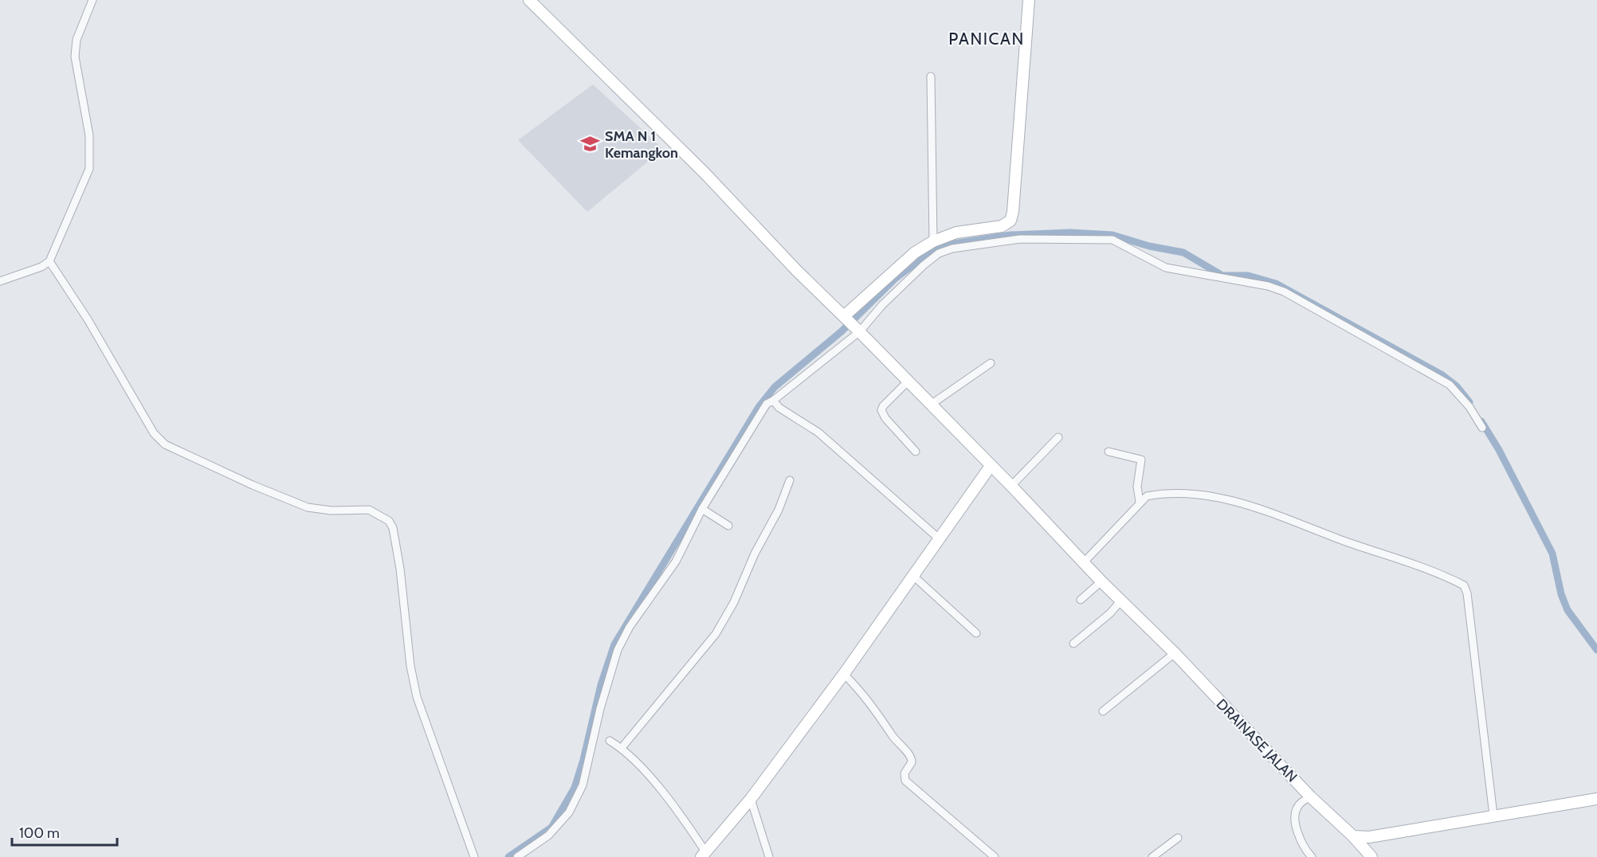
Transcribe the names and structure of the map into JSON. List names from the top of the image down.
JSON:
{
  "streets": {
    "street": ["DRAINASE JALAN"]
  },
  "districts": ["PANICAN"],
  "places": {
    "school or university": ["SMA N 1 Kemangkon"]
  },
  "scale_bar": "100 m"
}
